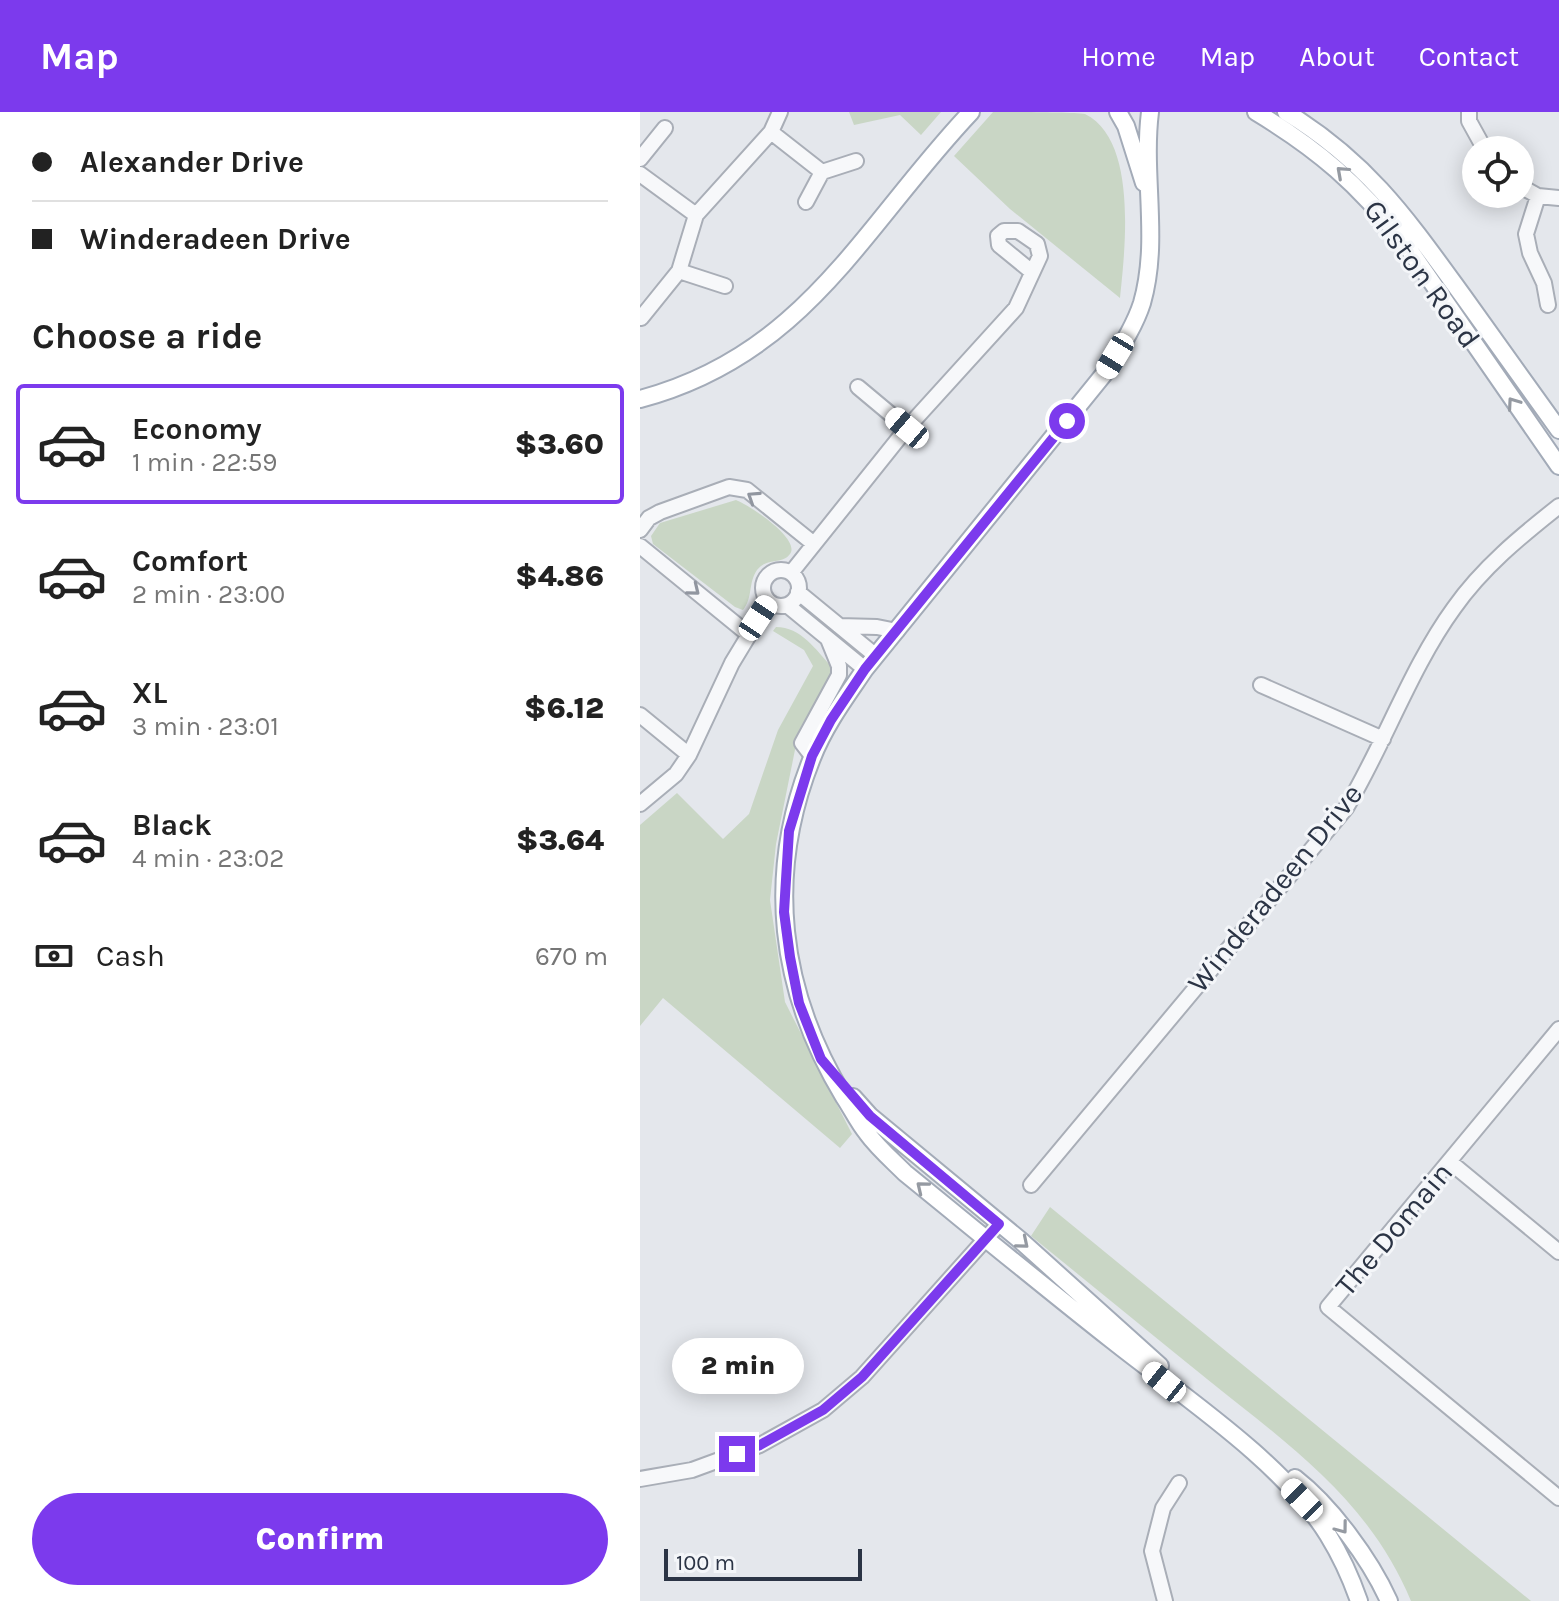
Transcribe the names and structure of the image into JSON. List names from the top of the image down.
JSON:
{
  "streets": {
    "main road": ["Gilston Road"],
    "street": ["Winderadeen Drive", "The Domain"]
  },
  "scale_bar": "100 m",
  "page": {
    "header": "Map",
    "nav": [
      "Home",
      "Map",
      "About",
      "Contact"
    ],
    "banner": ["Alexander Drive", "Winderadeen Drive"],
    "heading": "Choose a ride",
    "list": [
      {
        "name": "Economy",
        "note": "1 min · 22:59",
        "value": "$3.60"
      },
      {
        "name": "Comfort",
        "note": "2 min · 23:00",
        "value": "$4.86"
      },
      {
        "name": "XL",
        "note": "3 min · 23:01",
        "value": "$6.12"
      },
      {
        "name": "Black",
        "note": "4 min · 23:02",
        "value": "$3.64"
      }
    ],
    "pay": ["Cash", "670 m"],
    "bubble": "2 min",
    "buttons": "Confirm",
    "scale": "100 m"
  }
}
